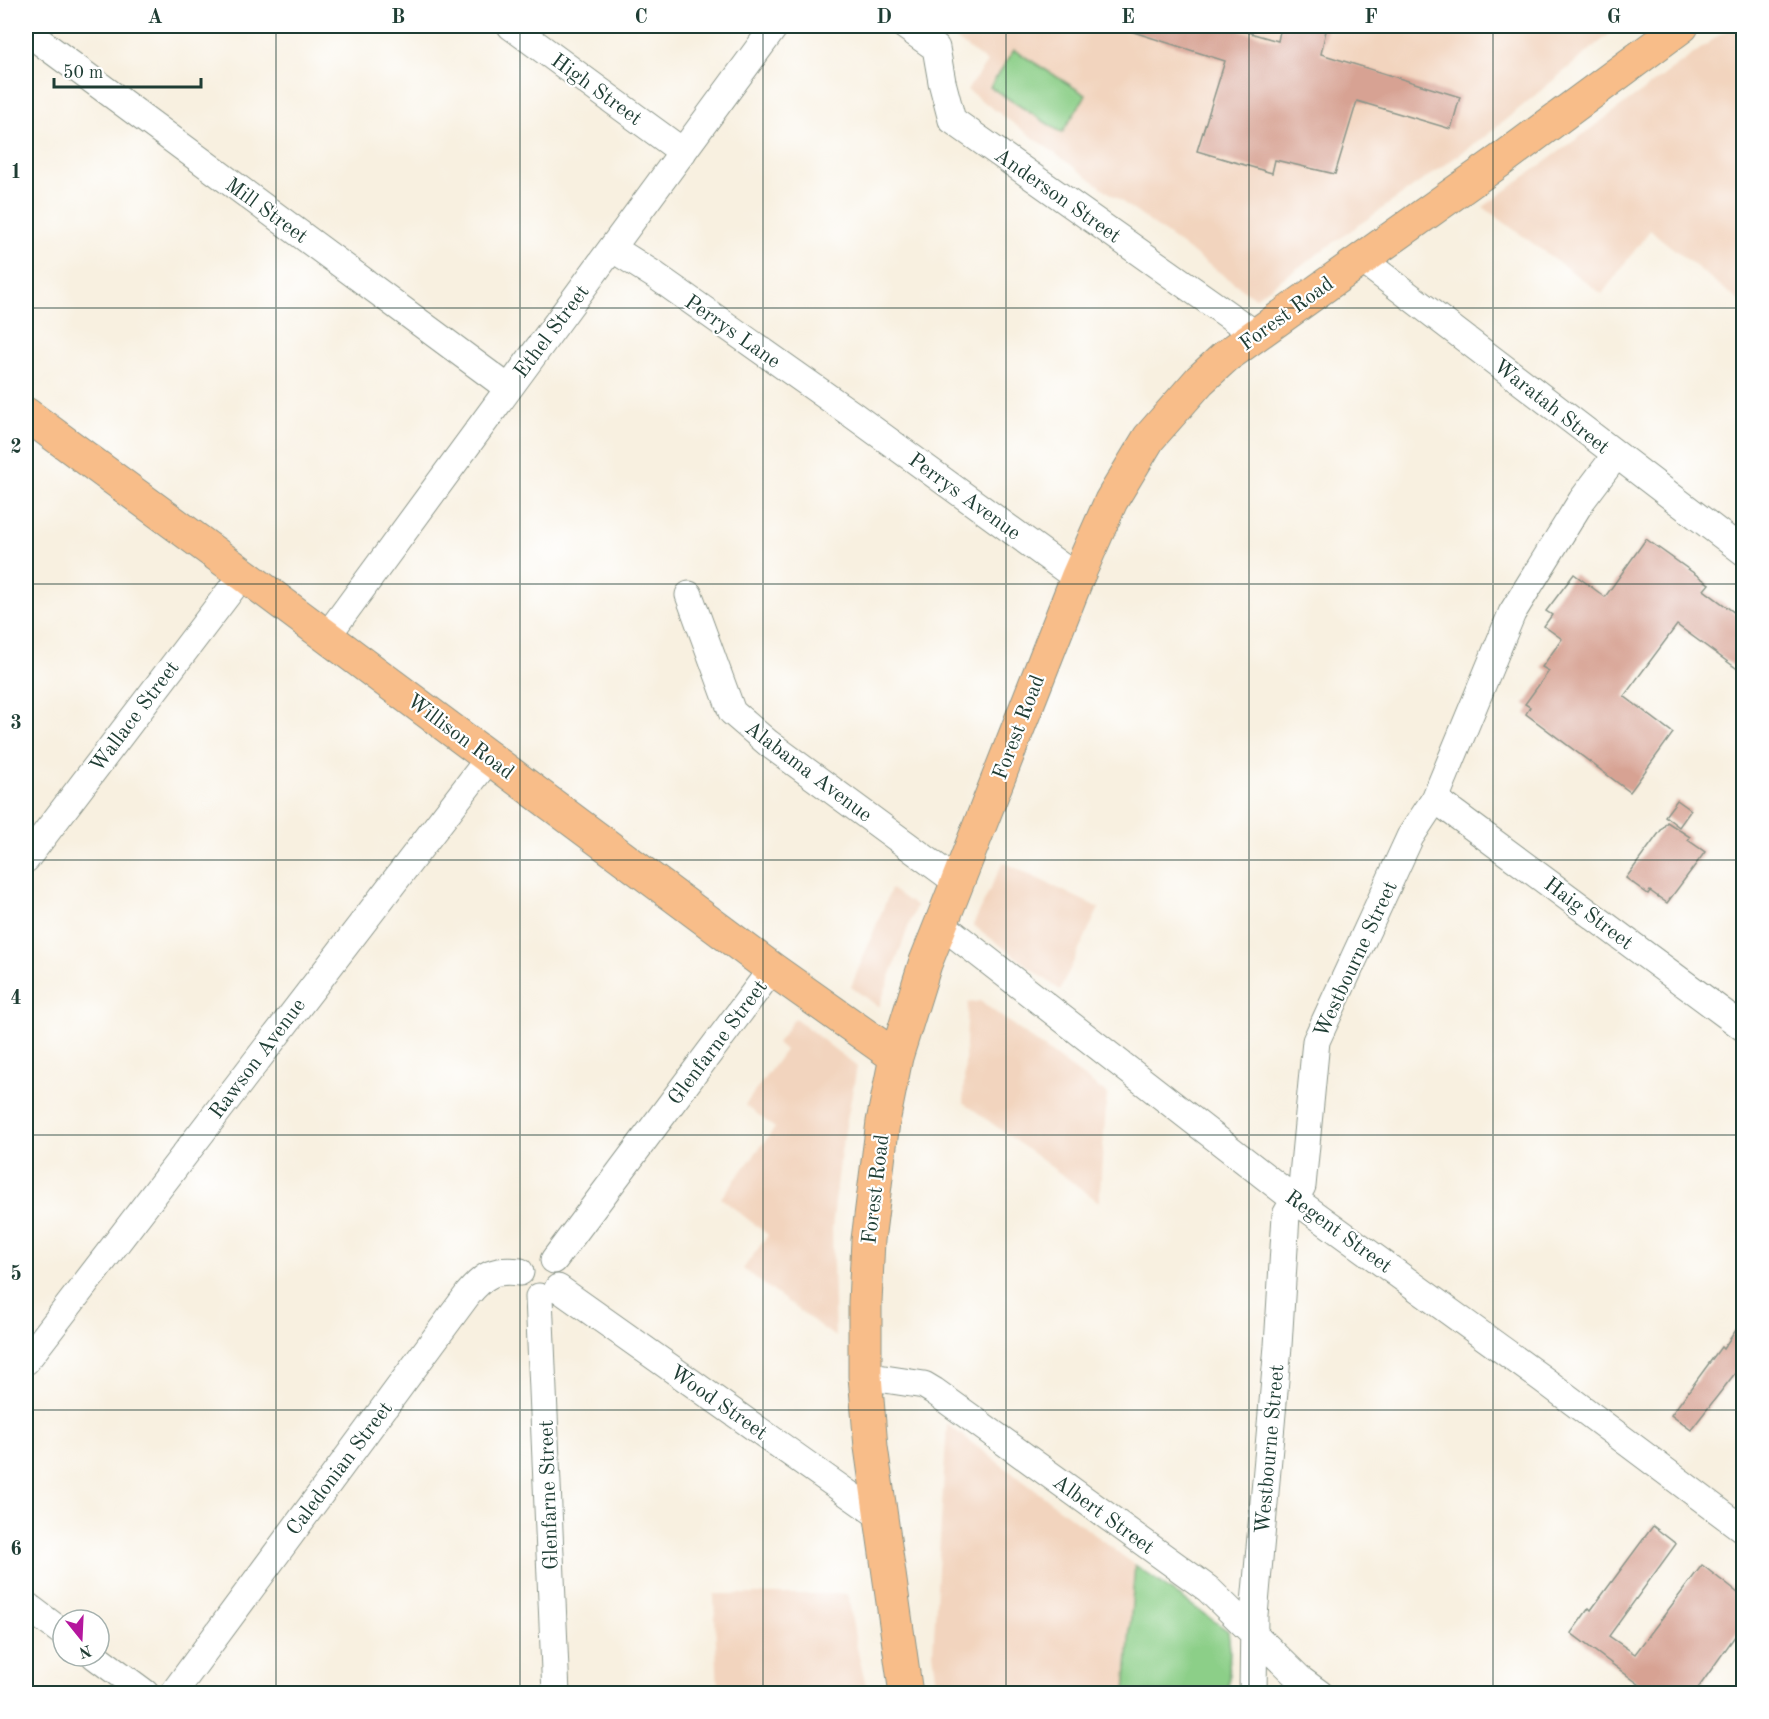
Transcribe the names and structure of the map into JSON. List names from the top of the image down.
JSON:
{
  "streets": {
    "main road": ["Forest Road", "Willison Road"],
    "street": [
      "High Street",
      "Anderson Street",
      "Mill Street",
      "Ethel Street",
      "Perrys Lane",
      "Waratah Street",
      "Perrys Avenue",
      "Wallace Street",
      "Alabama Avenue",
      "Haig Street",
      "Westbourne Street",
      "Glenfarne Street",
      "Rawson Avenue",
      "Regent Street",
      "Wood Street",
      "Caledonian Street",
      "Albert Street"
    ]
  },
  "crossings": [
    ["High Street", "Ethel Street"],
    ["Anderson Street", "Forest Road"],
    ["Mill Street", "Ethel Street"],
    ["Forest Road", "Waratah Street"],
    ["Forest Road", "Perrys Avenue"],
    ["Forest Road", "Willison Road"],
    ["Forest Road", "Alabama Avenue"],
    ["Forest Road", "Regent Street"],
    ["Forest Road", "Wood Street"],
    ["Forest Road", "Albert Street"],
    ["Ethel Street", "Perrys Lane"],
    ["Ethel Street", "Willison Road"],
    ["Perrys Lane", "Perrys Avenue"],
    ["Waratah Street", "Westbourne Street"],
    ["Wallace Street", "Willison Road"],
    ["Willison Road", "Glenfarne Street"],
    ["Willison Road", "Rawson Avenue"],
    ["Haig Street", "Westbourne Street"],
    ["Westbourne Street", "Regent Street"],
    ["Westbourne Street", "Albert Street"],
    ["Glenfarne Street", "Wood Street"],
    ["Glenfarne Street", "Caledonian Street"],
    ["Wood Street", "Caledonian Street"]
  ],
  "scale_bar": "50 m",
  "north": "bottom",
  "grid": {
    "columns": [
      "A",
      "B",
      "C",
      "D",
      "E",
      "F",
      "G"
    ],
    "rows": [
      "1",
      "2",
      "3",
      "4",
      "5",
      "6"
    ]
  }
}
